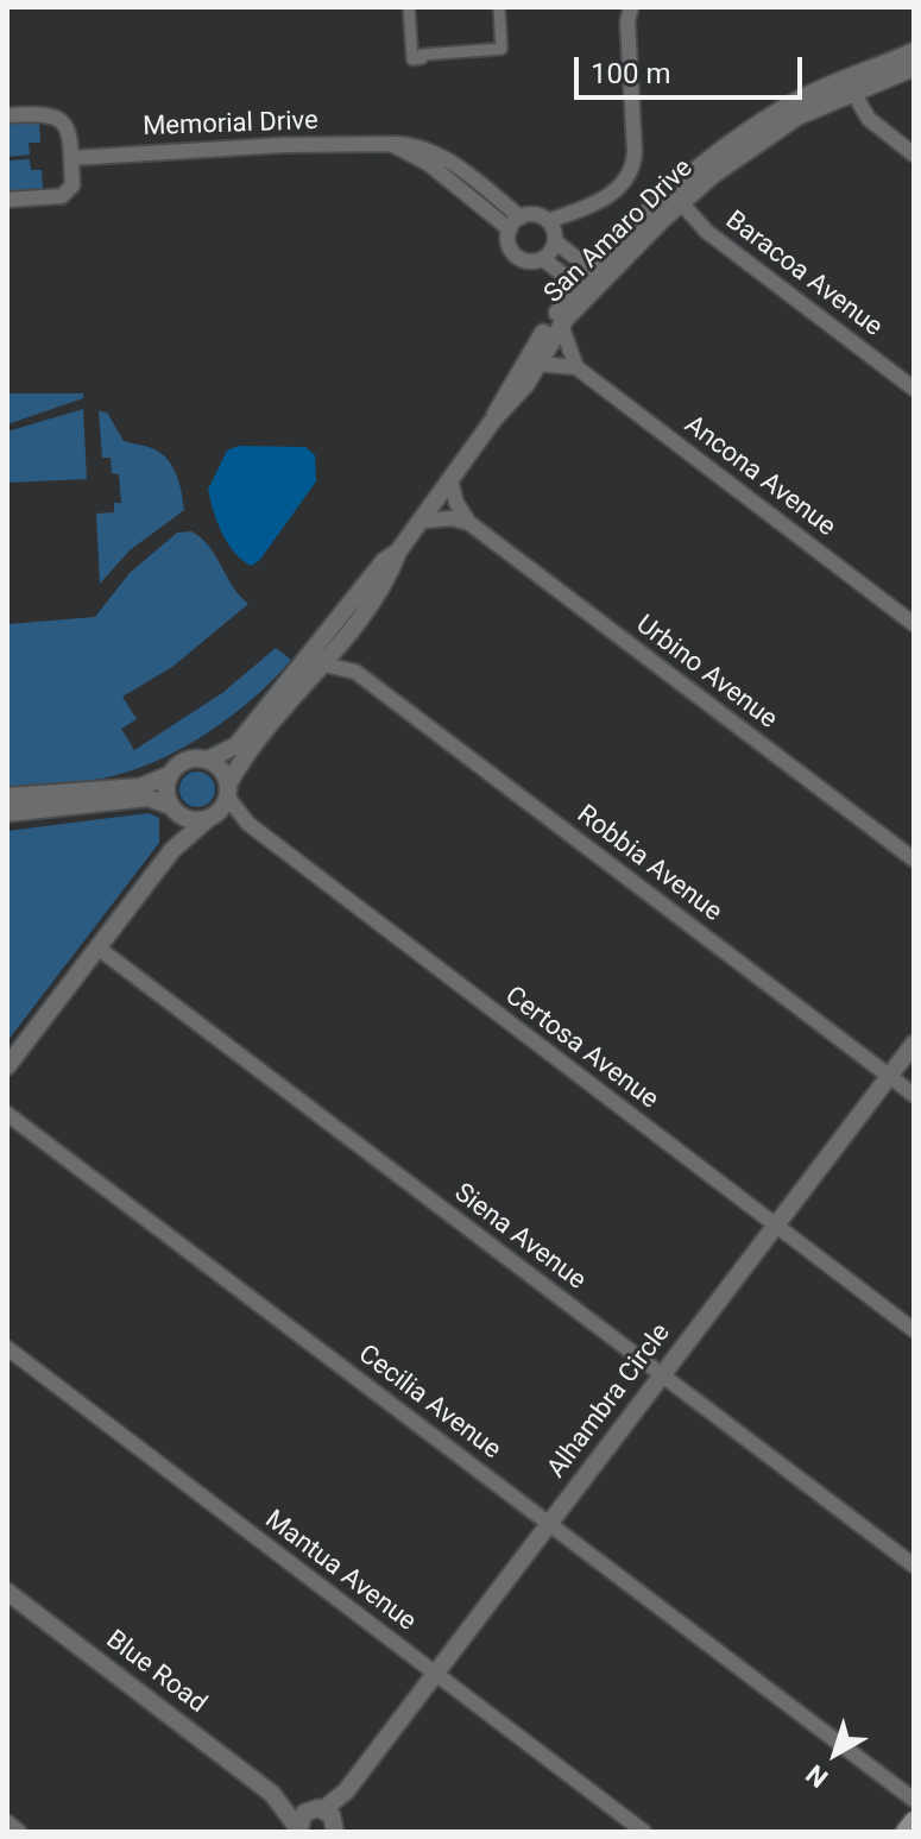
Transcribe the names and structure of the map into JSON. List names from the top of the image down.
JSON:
{
  "streets": {
    "street": [
      "Memorial Drive",
      "San Amaro Drive",
      "Baracoa Avenue",
      "Ancona Avenue",
      "Urbino Avenue",
      "Robbia Avenue",
      "Certosa Avenue",
      "Siena Avenue",
      "Alhambra Circle",
      "Cecilia Avenue",
      "Mantua Avenue",
      "Blue Road"
    ]
  },
  "crossings": [
    ["San Amaro Drive", "Baracoa Avenue"],
    ["San Amaro Drive", "Urbino Avenue"],
    ["San Amaro Drive", "Robbia Avenue"],
    ["San Amaro Drive", "Certosa Avenue"],
    ["Robbia Avenue", "Alhambra Circle"],
    ["Certosa Avenue", "Alhambra Circle"],
    ["Siena Avenue", "Alhambra Circle"],
    ["Alhambra Circle", "Cecilia Avenue"],
    ["Alhambra Circle", "Mantua Avenue"],
    ["Alhambra Circle", "Blue Road"]
  ],
  "scale_bar": "100 m",
  "north": "bottom left"
}
